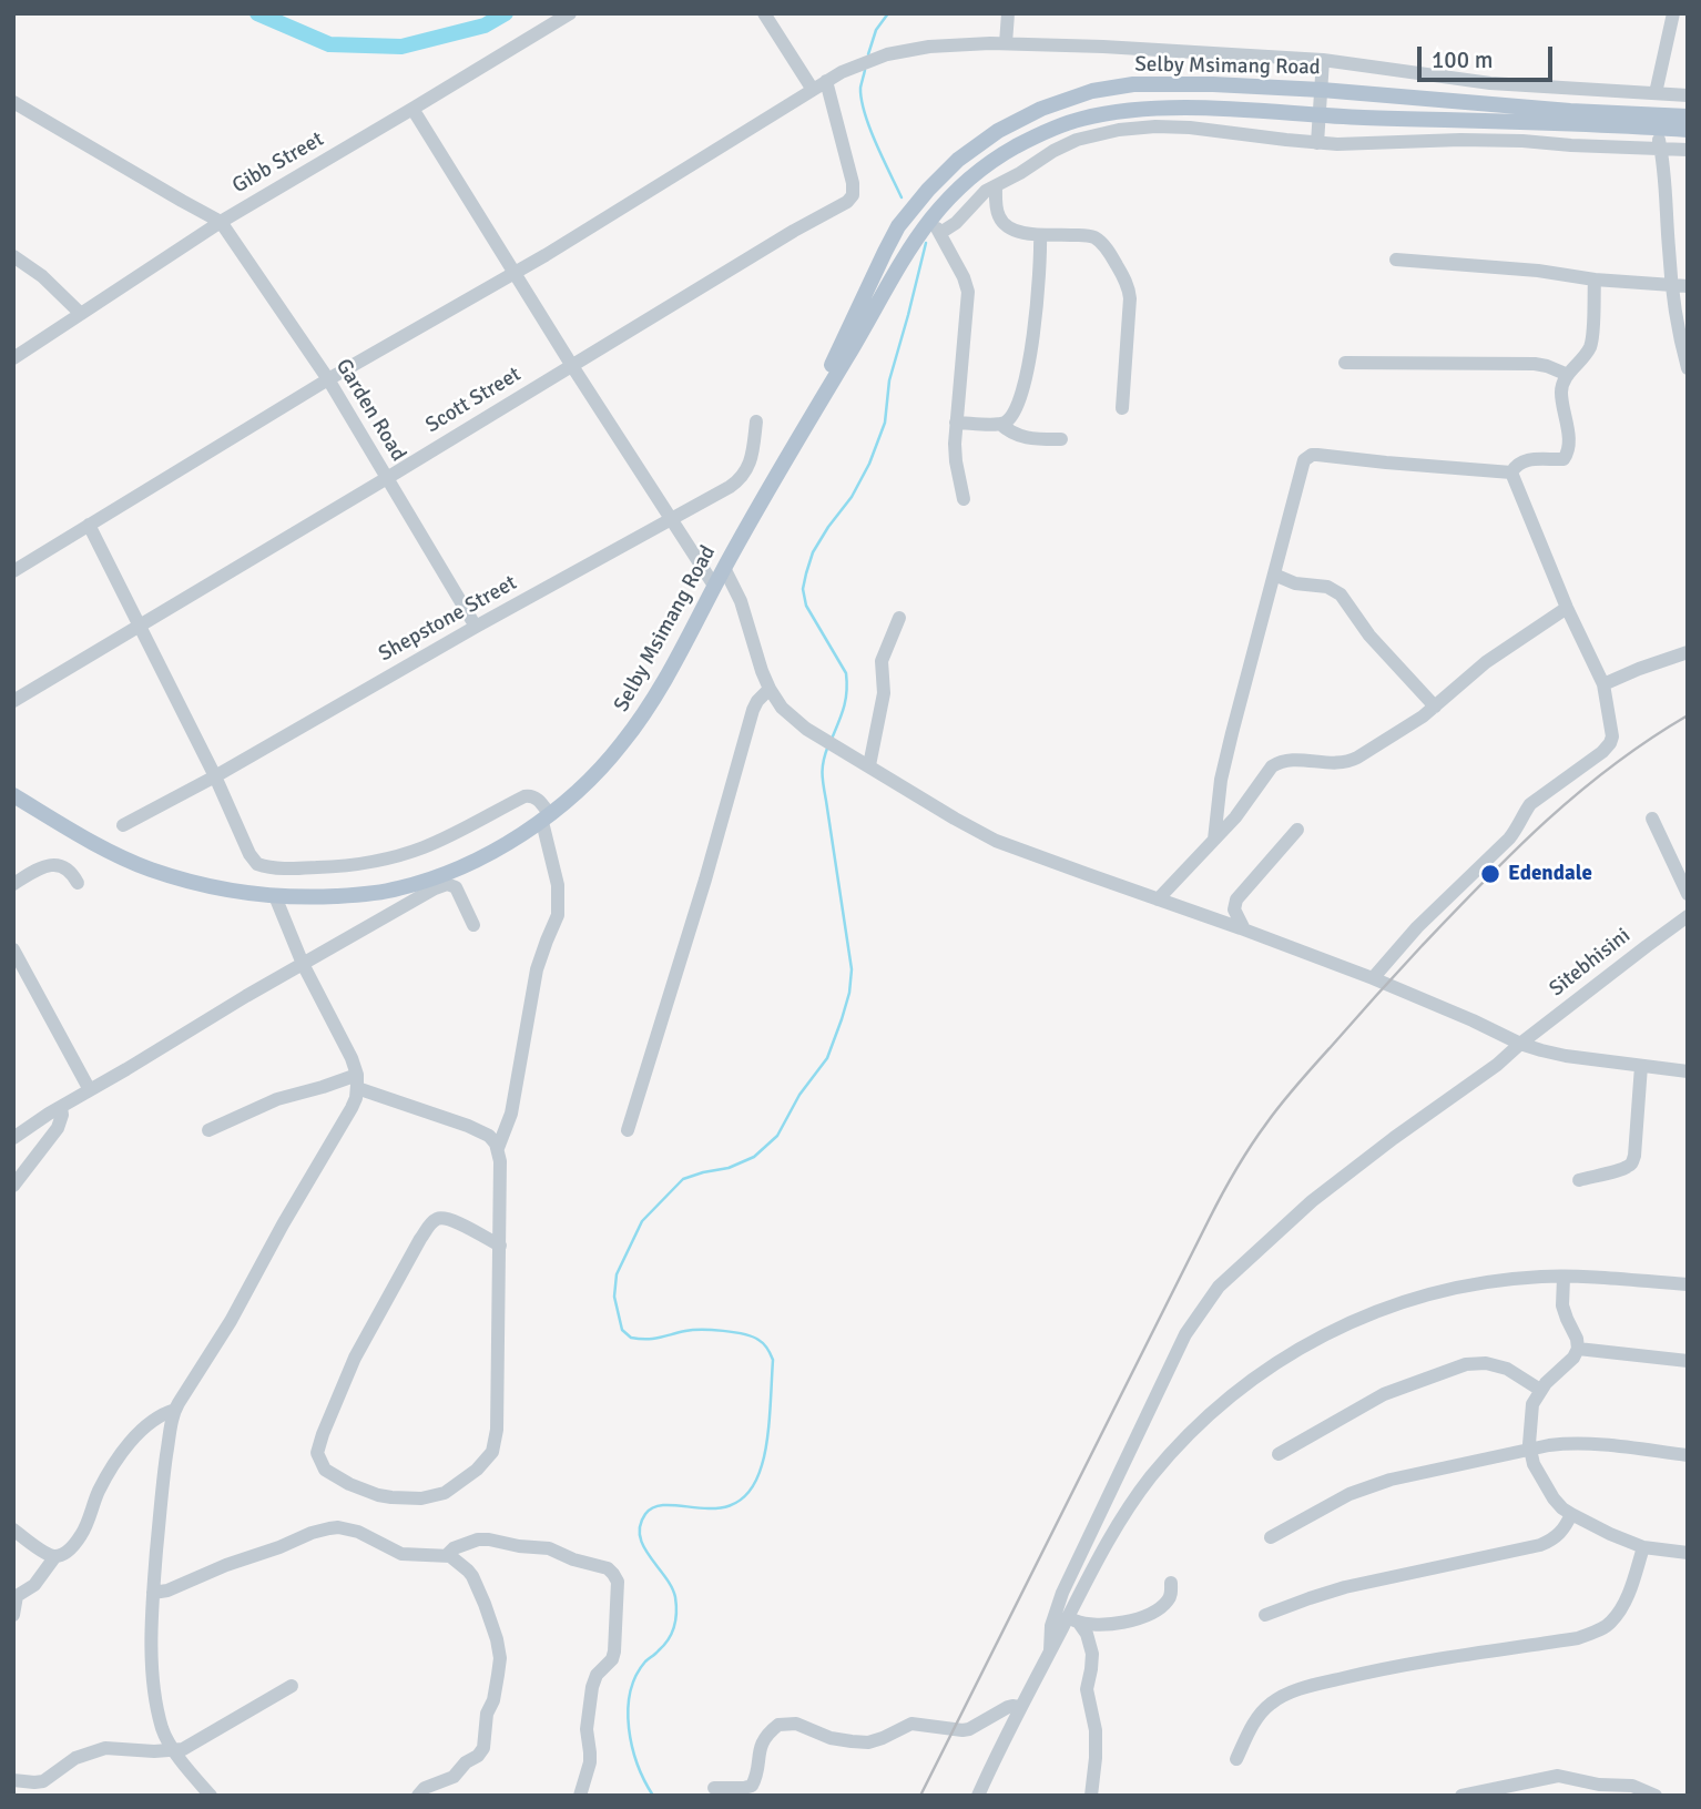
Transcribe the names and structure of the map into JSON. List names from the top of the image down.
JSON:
{
  "streets": {
    "main road": ["Selby Msimang Road"],
    "street": [
      "Gibb Street",
      "Scott Street",
      "Garden Road",
      "Shepstone Street",
      "Sitebhisini"
    ]
  },
  "crossings": [
    ["Gibb Street", "Garden Road"],
    ["Scott Street", "Garden Road"],
    ["Garden Road", "Shepstone Street"]
  ],
  "places": ["Edendale"],
  "scale_bar": "100 m"
}
